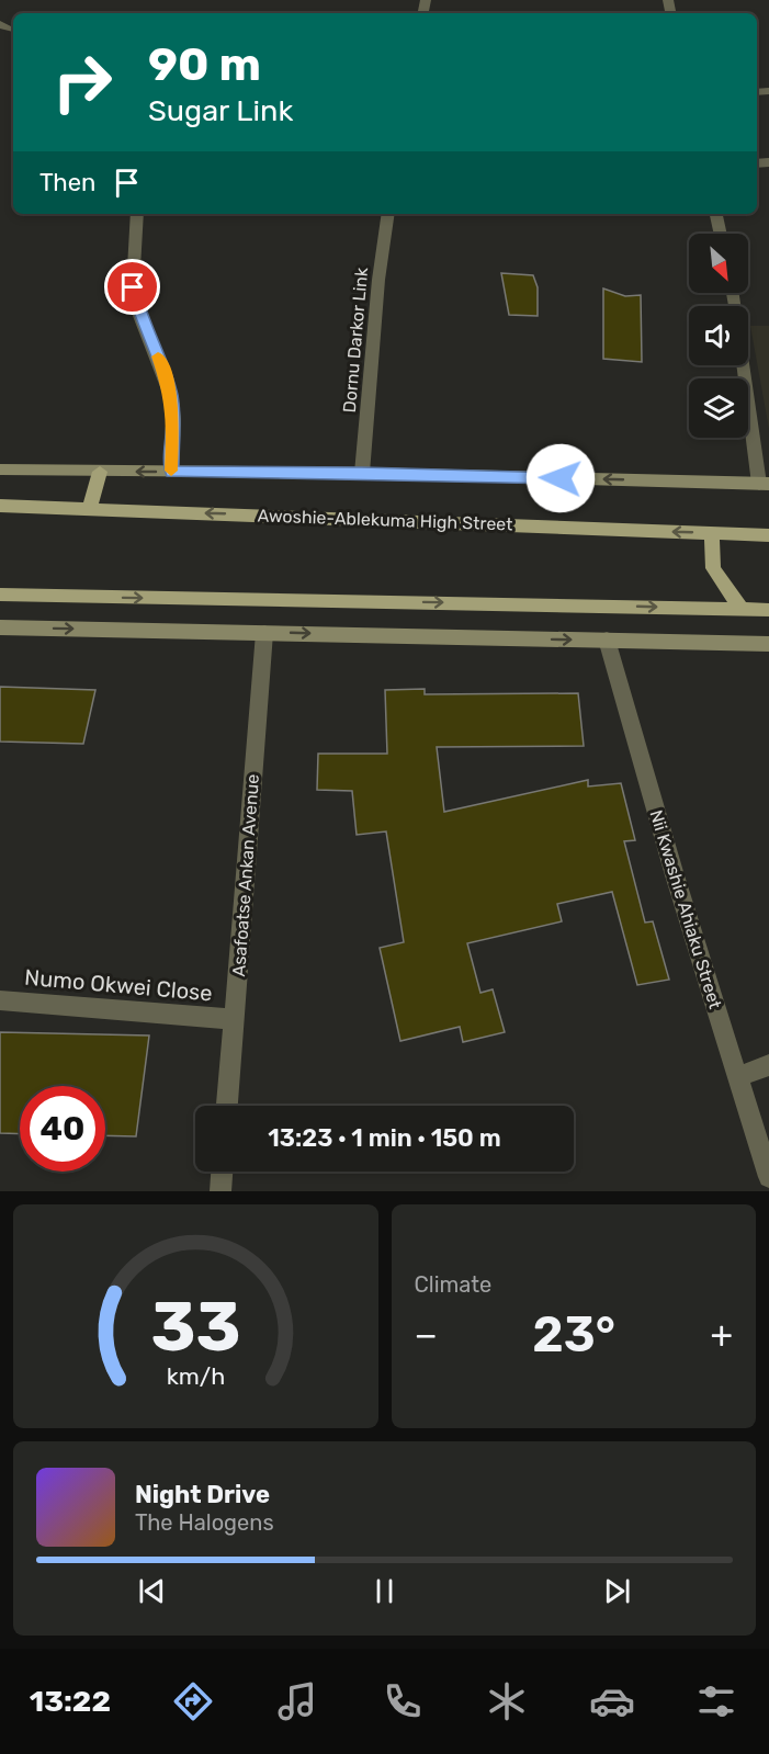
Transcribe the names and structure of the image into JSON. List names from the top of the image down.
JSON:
{
  "streets": {
    "main road": ["Awoshie-Ablekuma High Street"],
    "street": [
      "Dornu Darkor Link",
      "Asafoatse Ankan Avenue",
      "Nii Kwashie Ahiaku Street",
      "Numo Okwei Close"
    ]
  },
  "crossings": [
    ["Asafoatse Ankan Avenue", "Numo Okwei Close"]
  ],
  "north": "bottom right",
  "page": {
    "turn": ["90 m", "Sugar Link"],
    "then": "Then",
    "limit": "40",
    "trip": "13:23 · 1 min · 150 m",
    "tile": "Climate",
    "heat": ["−", "23°", "+"],
    "song": ["Night Drive", "The Halogens"],
    "tabs": "13:22",
    "gauge": ["33", "km/h"]
  }
}
